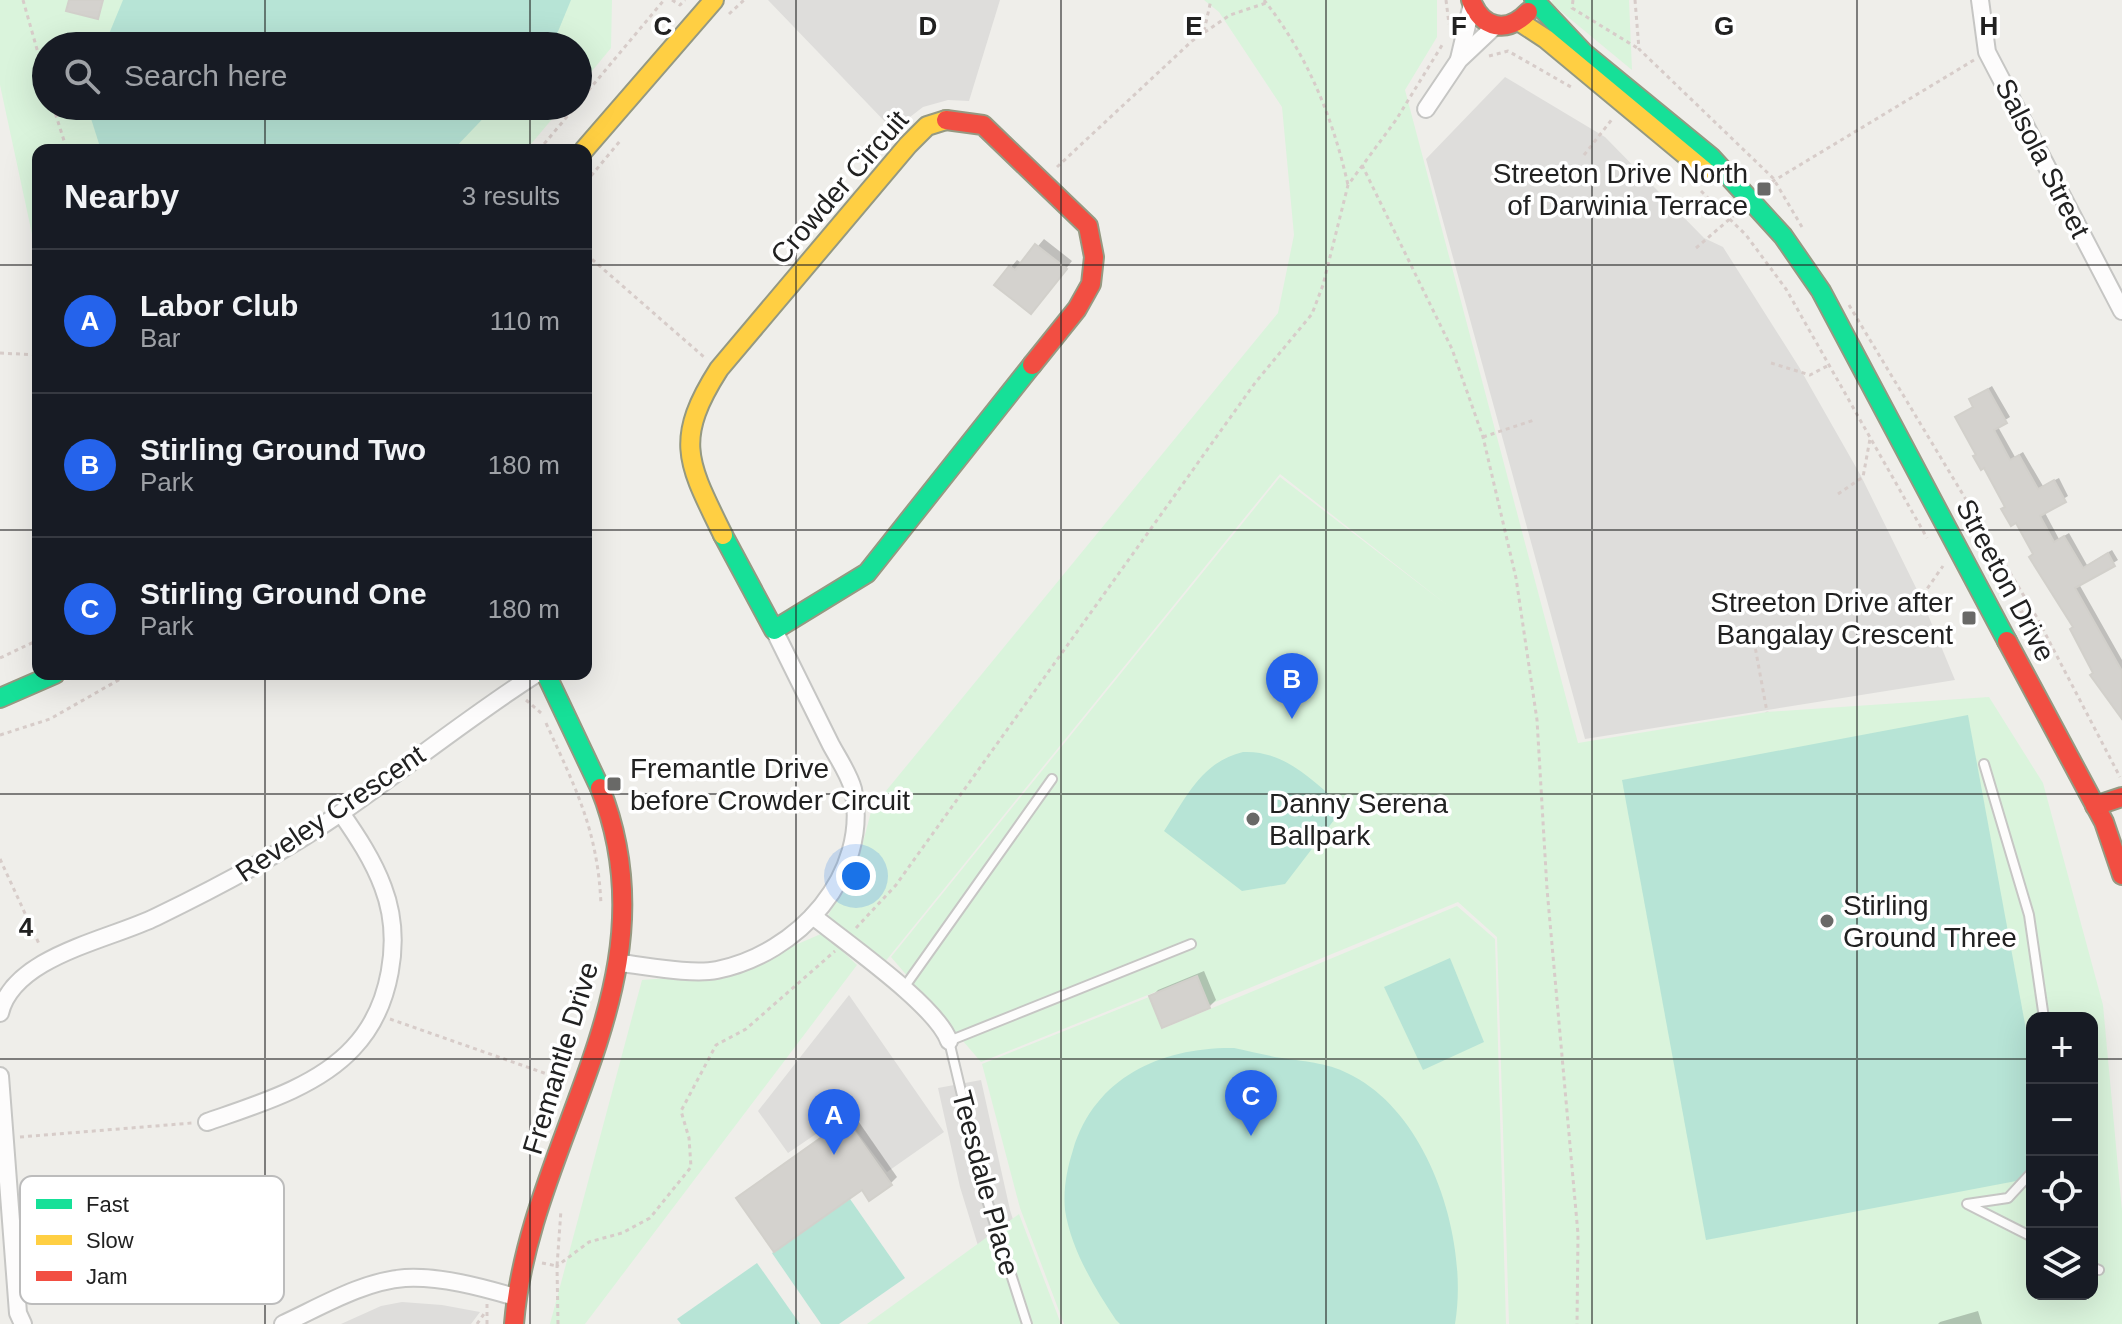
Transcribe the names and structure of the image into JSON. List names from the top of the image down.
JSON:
{
  "streets": {
    "street": [
      "Salsola Street",
      "Crowder Circuit",
      "Streeton Drive",
      "Reveley Crescent",
      "Fremantle Drive",
      "Teesdale Place"
    ]
  },
  "crossings": [
    ["Crowder Circuit", "Fremantle Drive"],
    ["Crowder Circuit", "Teesdale Place"]
  ],
  "places": {
    "transit": ["Streeton Drive North of Darwinia Terrace", "Streeton Drive after Bangalay Crescent", "Fremantle Drive before Crowder Circuit"],
    "other": ["Danny Serena Ballpark", "Stirling Ground Three"]
  },
  "legend": ["Fast", "Slow", "Jam"],
  "page": {
    "search": "Search here",
    "heading": ["Nearby", "3 results"],
    "list": [
      {
        "mark": "A",
        "name": "Labor Club",
        "note": "Bar",
        "value": "110 m"
      },
      {
        "mark": "B",
        "name": "Stirling Ground Two",
        "note": "Park",
        "value": "180 m"
      },
      {
        "mark": "C",
        "name": "Stirling Ground One",
        "note": "Park",
        "value": "180 m"
      }
    ],
    "pins": ["B", "C", "A"],
    "map_buttons": ["+", "−"]
  },
  "grid": {
    "columns": [
      "C",
      "D",
      "E",
      "F",
      "G",
      "H"
    ],
    "rows": ["4"]
  }
}
